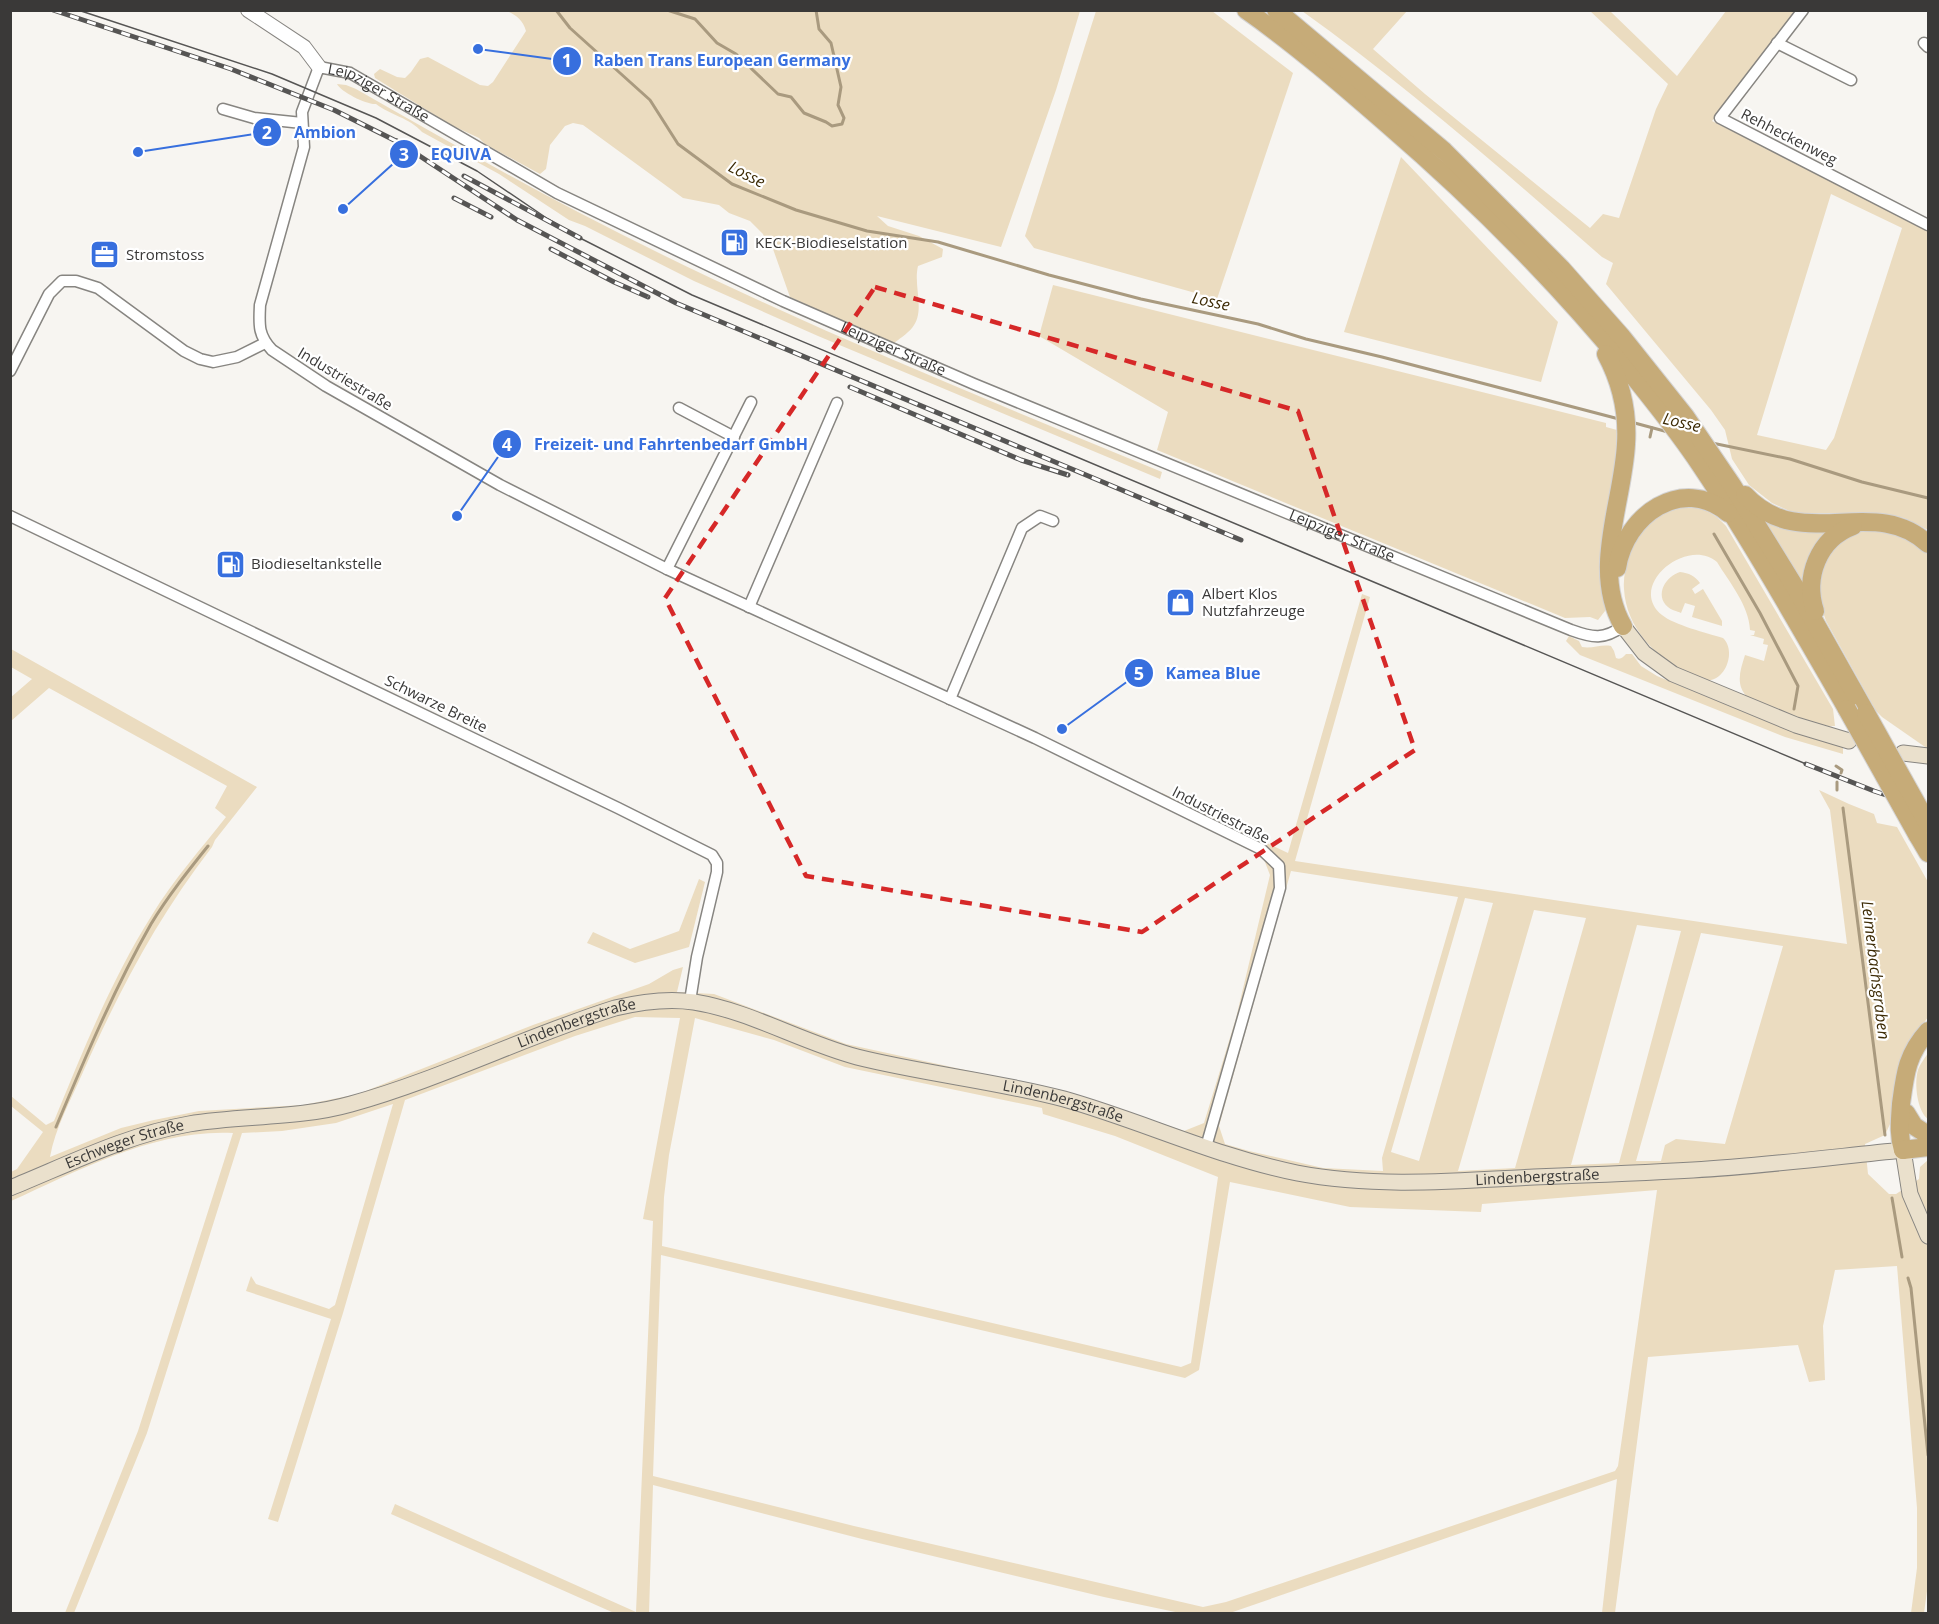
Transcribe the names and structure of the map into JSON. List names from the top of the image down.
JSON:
{
  "streets": {
    "main road": ["Lindenbergstraße", "Eschweger Straße"],
    "street": [
      "Leipziger Straße",
      "Rehheckenweg",
      "Industriestraße",
      "Schwarze Breite"
    ]
  },
  "crossings": [
    ["Industriestraße", "Lindenbergstraße"],
    ["Schwarze Breite", "Lindenbergstraße"],
    ["Lindenbergstraße", "Eschweger Straße"]
  ],
  "water": ["Losse", "Leimerbachsgraben"],
  "places": {
    "other": [
      "Raben Trans European Germany",
      "Ambion",
      "EQUIVA",
      "Freizeit- und Fahrtenbedarf GmbH",
      "Kamea Blue"
    ],
    "fuel station": ["KECK-Biodieselstation", "Biodieseltankstelle"],
    "office": ["Stromstoss"],
    "shop": ["Albert Klos Nutzfahrzeuge"]
  }
}
